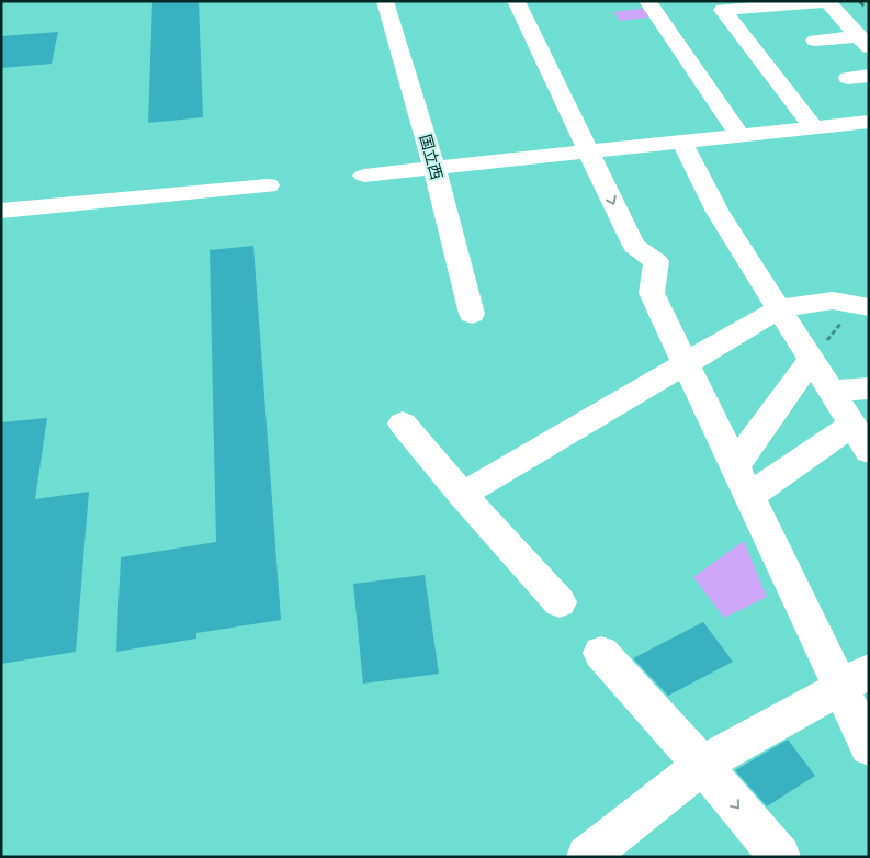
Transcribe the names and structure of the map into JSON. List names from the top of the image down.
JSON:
{
  "streets": {
    "street": ["国立西"]
  }
}
